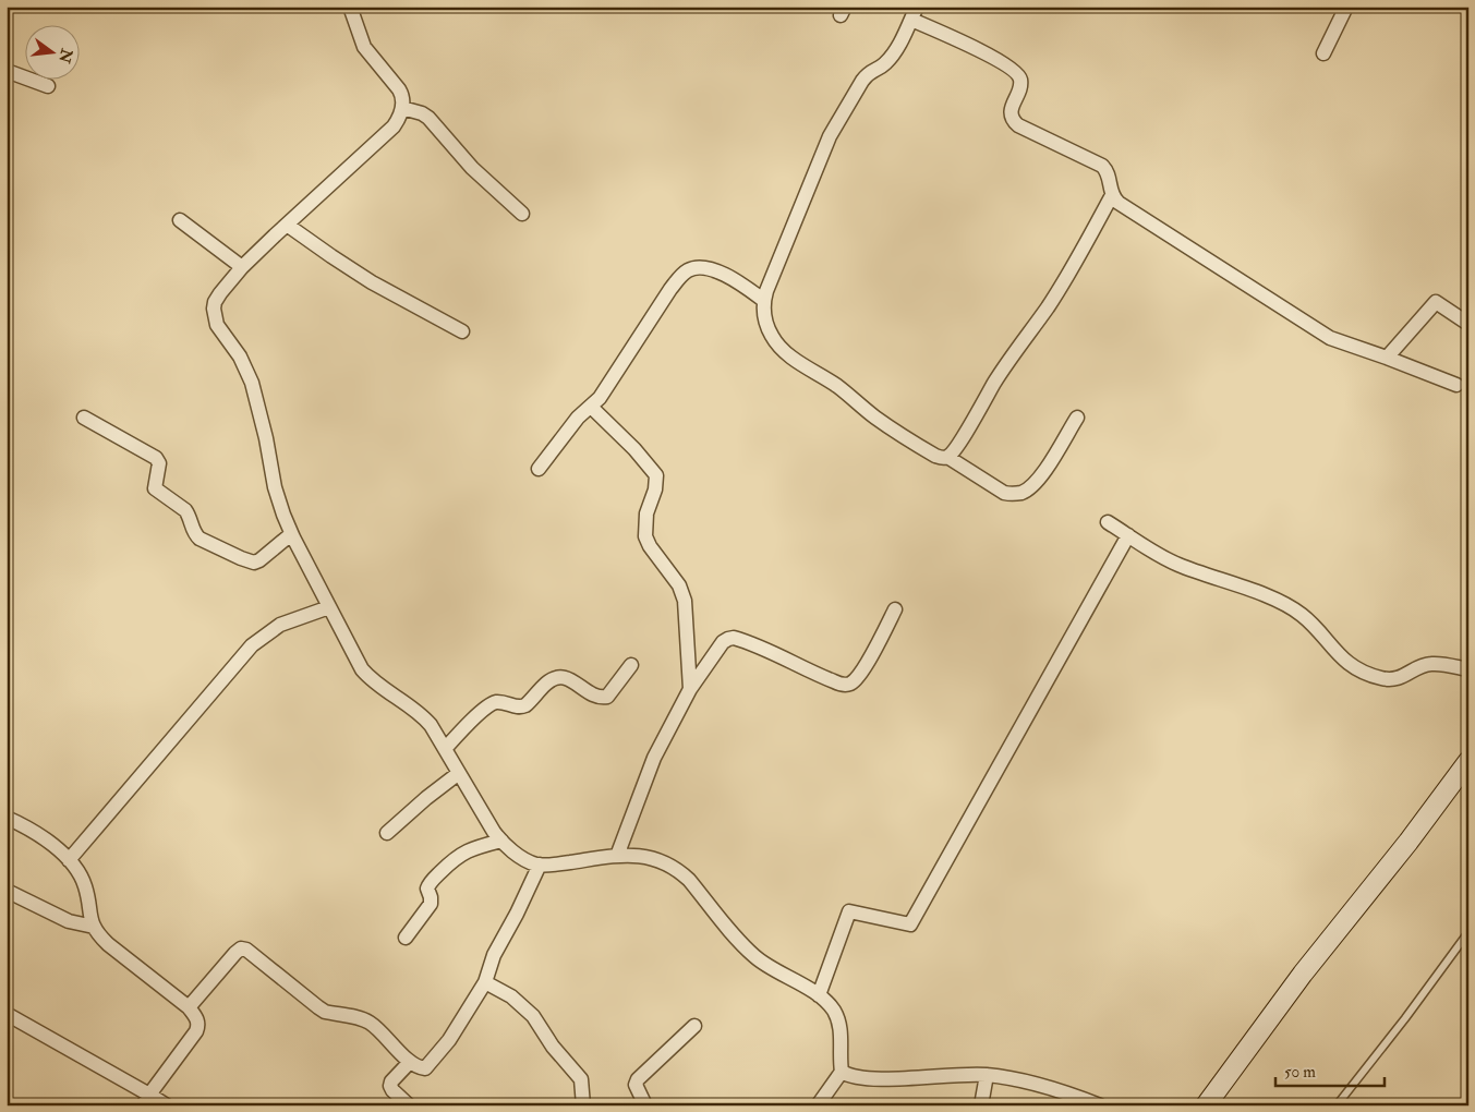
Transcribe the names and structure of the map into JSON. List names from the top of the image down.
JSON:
{
  "scale_bar": "50 m",
  "north": "right"
}
